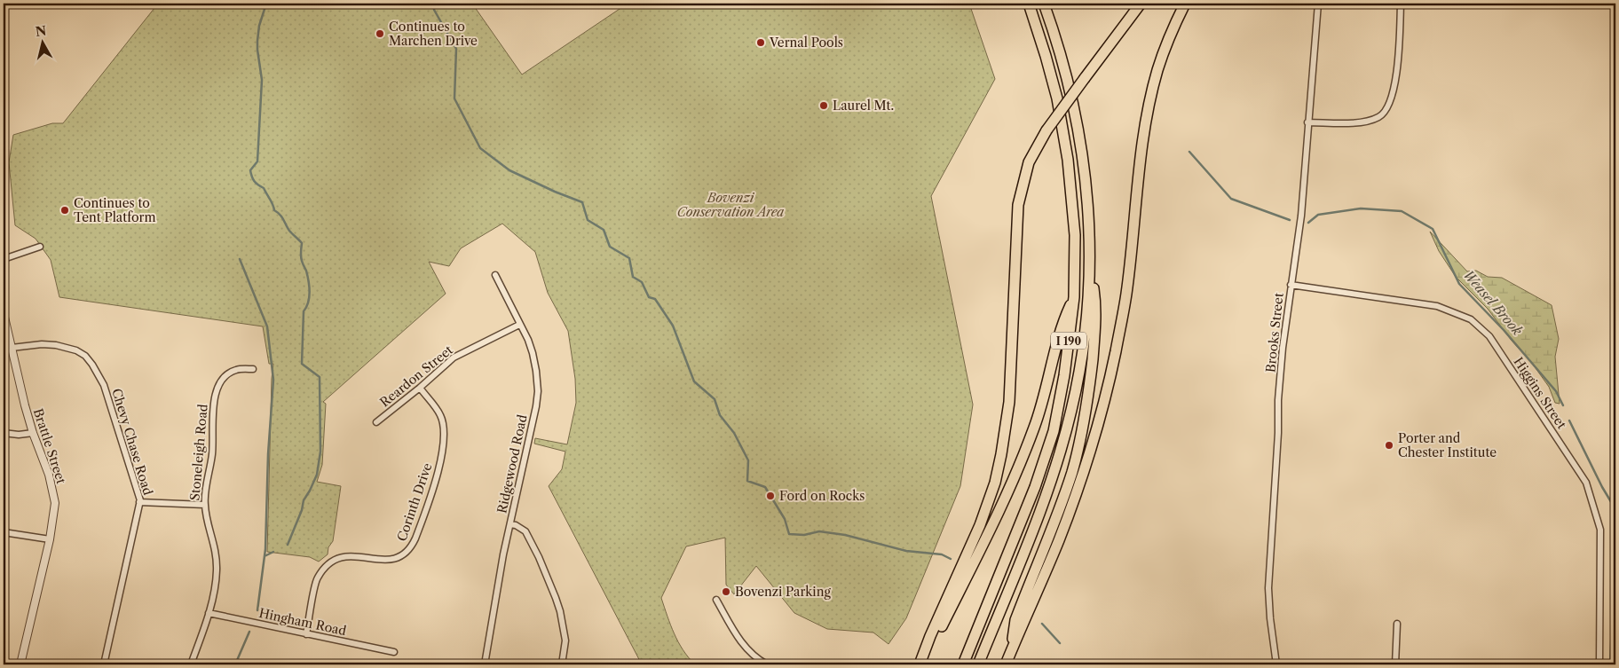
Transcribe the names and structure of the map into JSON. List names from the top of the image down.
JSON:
{
  "streets": {
    "highway": ["I 190"],
    "street": [
      "Brooks Street",
      "Reardon Street",
      "Higgins Street",
      "Chevy Chase Road",
      "Brattle Street",
      "Stoneleigh Road",
      "Ridgewood Road",
      "Corinth Drive",
      "Hingham Road"
    ]
  },
  "crossings": [
    ["Brooks Street", "Higgins Street"],
    ["Reardon Street", "Ridgewood Road"],
    ["Reardon Street", "Corinth Drive"],
    ["Chevy Chase Road", "Brattle Street"],
    ["Stoneleigh Road", "Hingham Road"],
    ["Corinth Drive", "Hingham Road"]
  ],
  "water": ["Weasel Brook"],
  "parks": ["Bovenzi Conservation Area"],
  "places": [
    "Continues to Marchen Drive",
    "Vernal Pools",
    "Laurel Mt.",
    "Continues to Tent Platform",
    "Porter and Chester Institute",
    "Ford on Rocks",
    "Bovenzi Parking"
  ],
  "north": "top"
}
